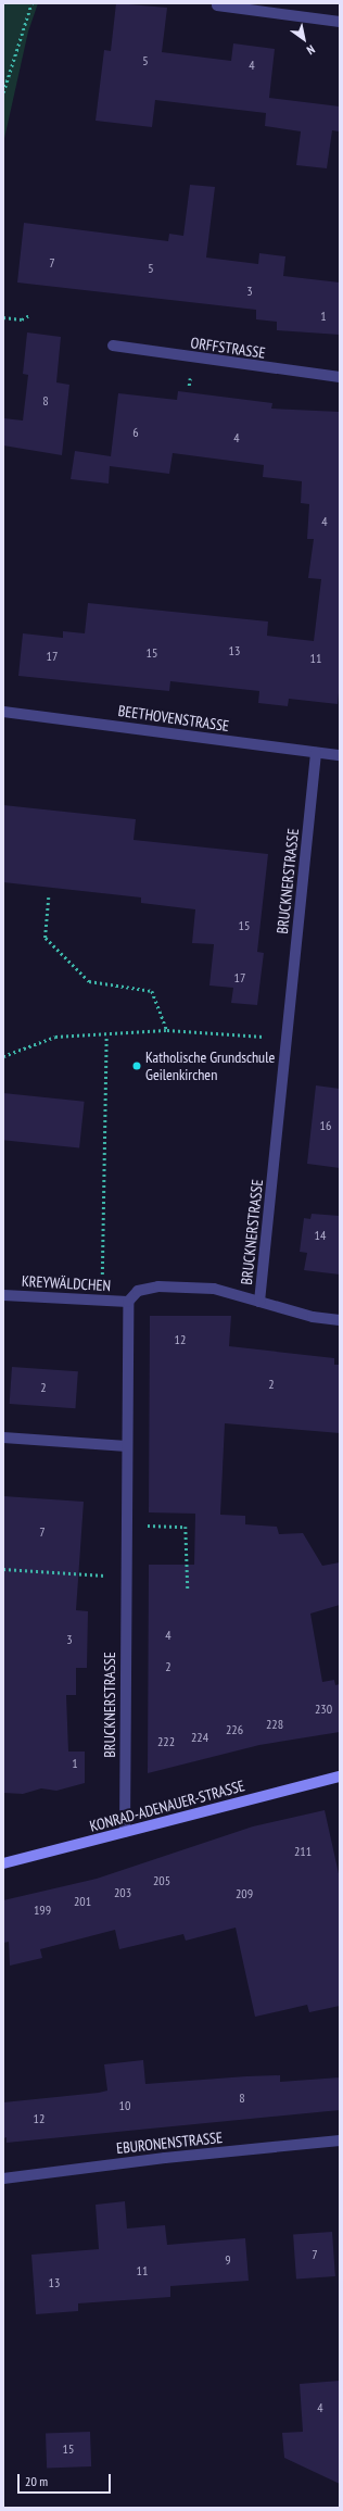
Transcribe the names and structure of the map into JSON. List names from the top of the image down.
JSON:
{
  "streets": {
    "street": [
      "ORFFSTRASSE",
      "BEETHOVENSTRASSE",
      "BRUCKNERSTRASSE",
      "KREYWÄLDCHEN",
      "KONRAD-ADENAUER-STRASSE",
      "EBURONENSTRASSE"
    ]
  },
  "crossings": [
    ["BEETHOVENSTRASSE", "BRUCKNERSTRASSE"],
    ["BRUCKNERSTRASSE", "KREYWÄLDCHEN"],
    ["BRUCKNERSTRASSE", "KONRAD-ADENAUER-STRASSE"]
  ],
  "places": ["Katholische Grundschule Geilenkirchen"],
  "house_numbers": [
    "5",
    "4",
    "7",
    "5",
    "3",
    "1",
    "8",
    "6",
    "4",
    "4",
    "13",
    "15",
    "17",
    "11",
    "15",
    "17",
    "16",
    "14",
    "12",
    "2",
    "2",
    "7",
    "4",
    "3",
    "2",
    "230",
    "228",
    "226",
    "224",
    "222",
    "1",
    "211",
    "205",
    "203",
    "209",
    "201",
    "199",
    "8",
    "10",
    "12",
    "7",
    "9",
    "11",
    "13",
    "4",
    "15"
  ],
  "scale_bar": "20 m",
  "north": "bottom right"
}
